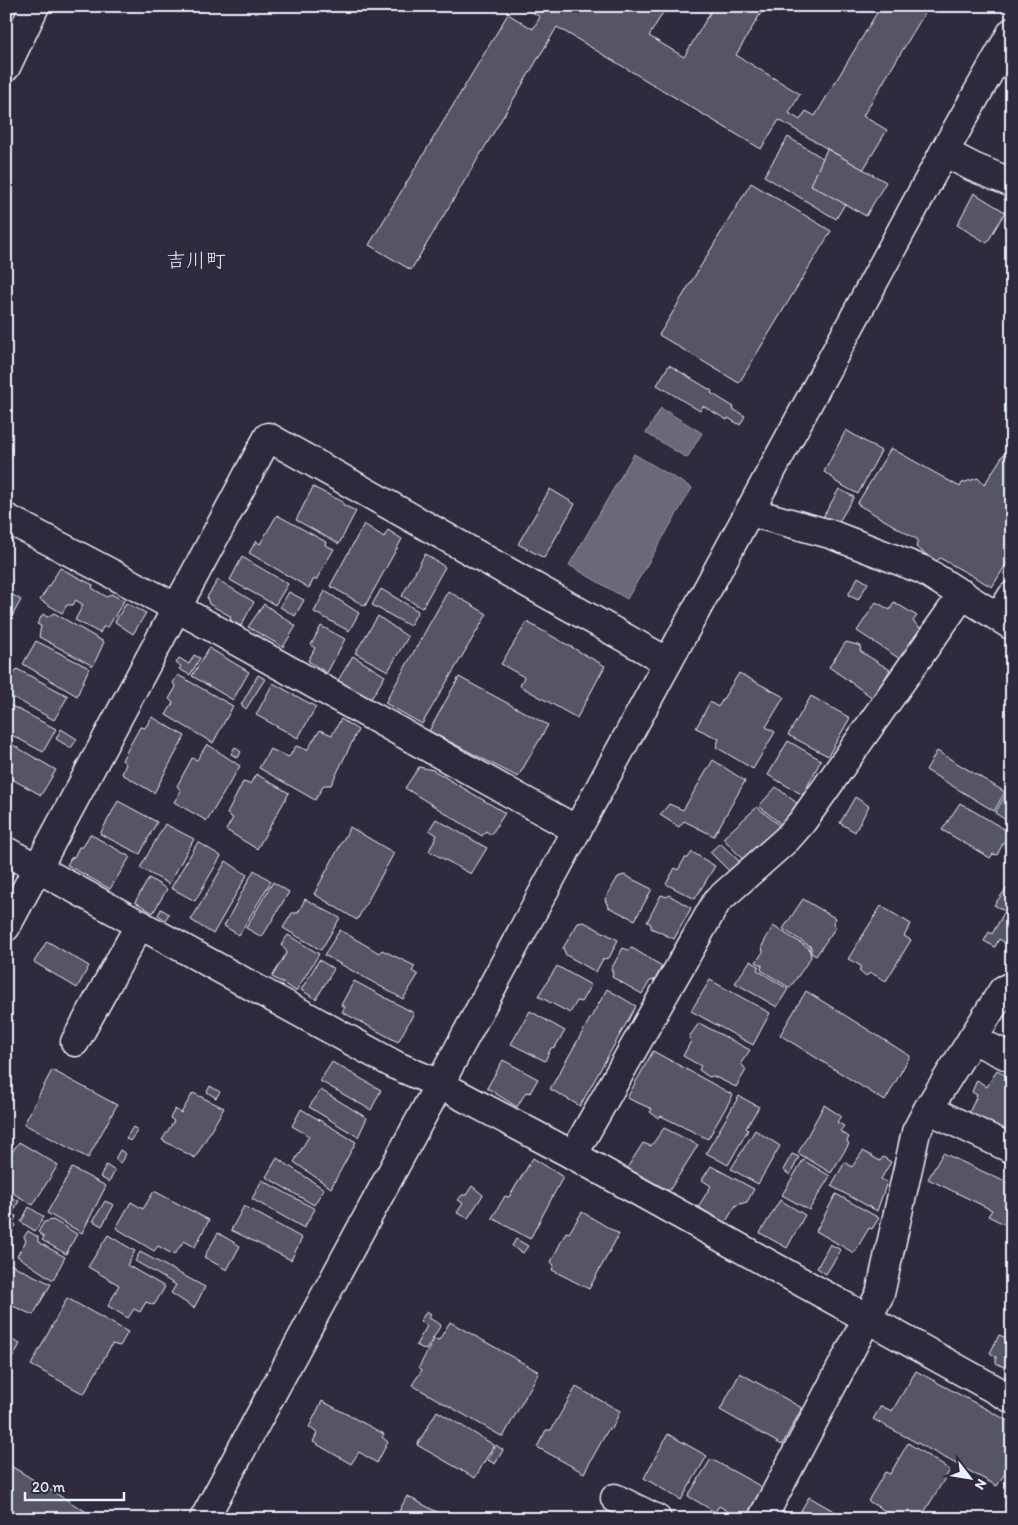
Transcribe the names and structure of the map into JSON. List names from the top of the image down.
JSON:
{
  "districts": ["吉川町"],
  "scale_bar": "20 m",
  "north": "bottom right"
}
